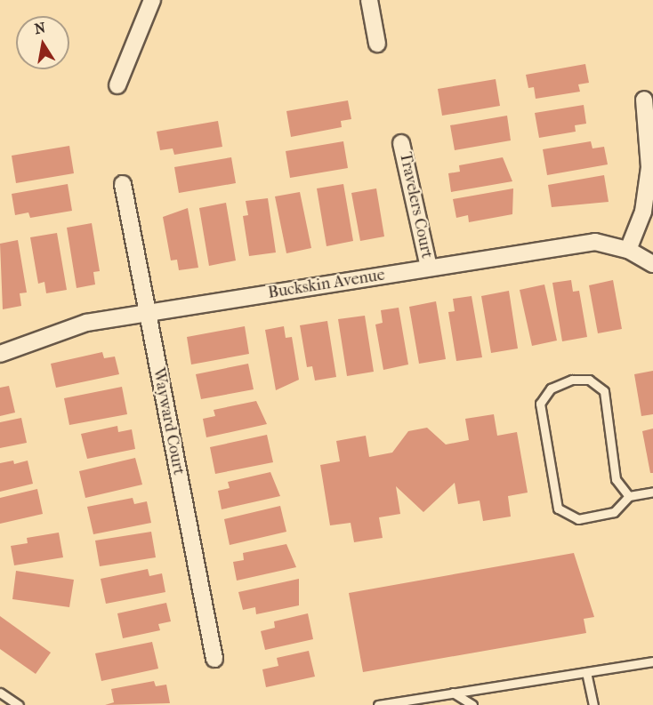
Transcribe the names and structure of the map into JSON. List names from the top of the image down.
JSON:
{
  "streets": {
    "street": ["Travelers Court", "Buckskin Avenue", "Wayward Court"]
  },
  "crossings": [
    ["Travelers Court", "Buckskin Avenue"],
    ["Buckskin Avenue", "Wayward Court"]
  ],
  "north": "top"
}
